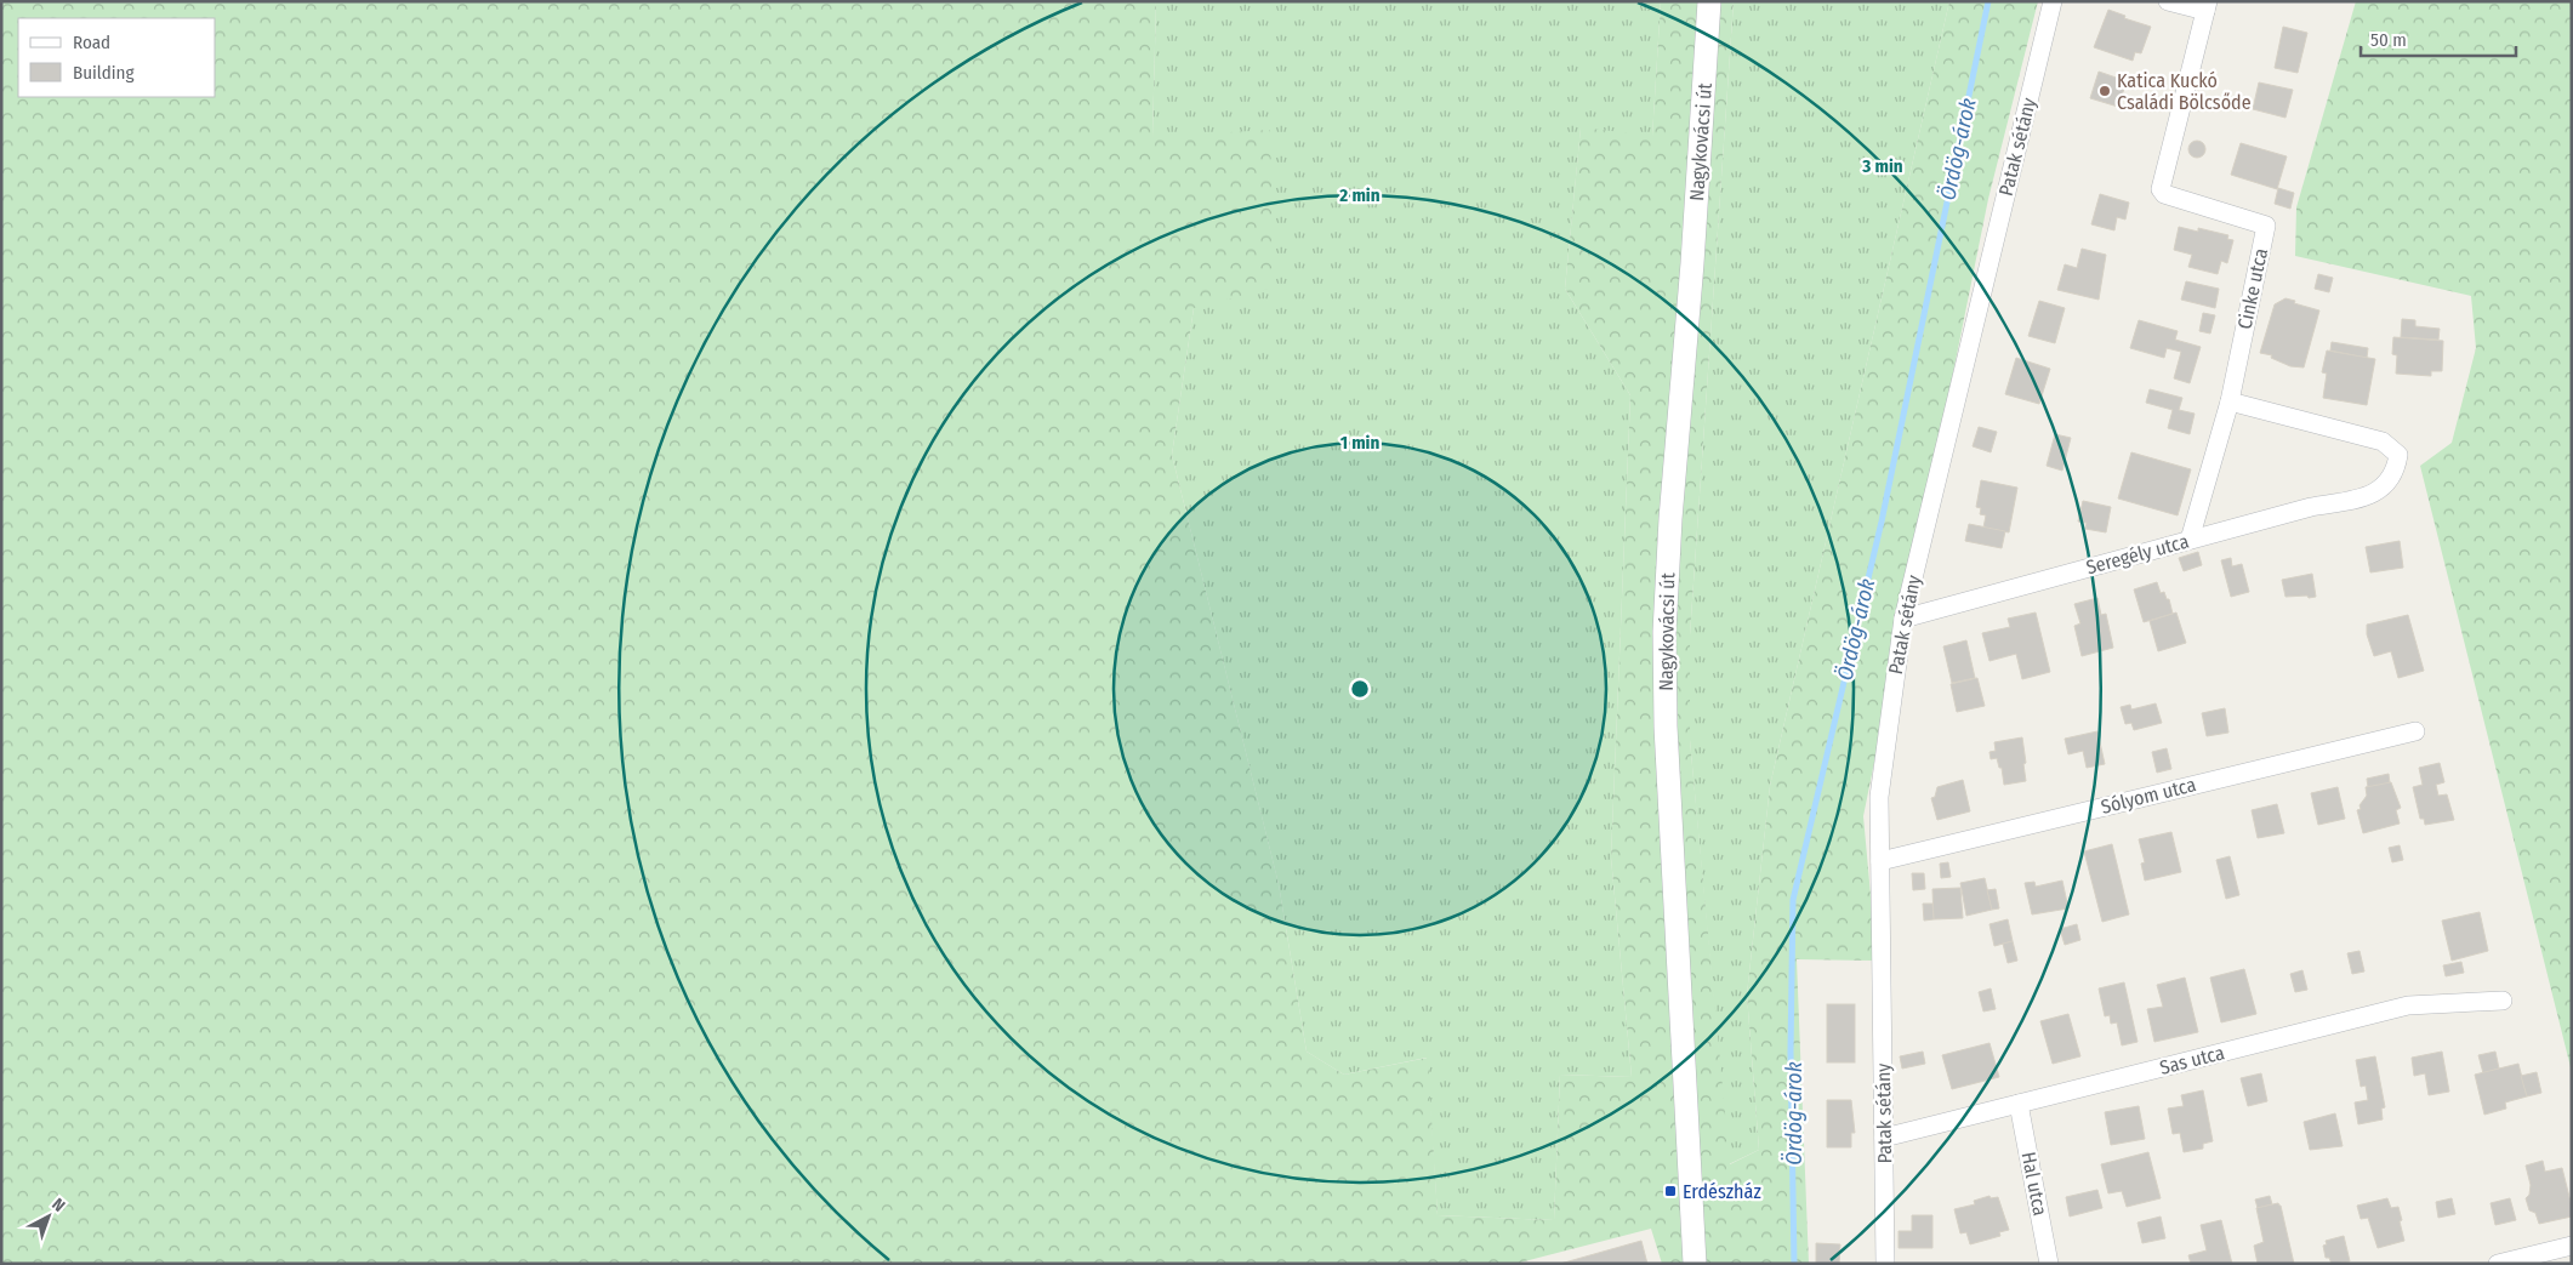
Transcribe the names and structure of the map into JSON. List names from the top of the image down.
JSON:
{
  "streets": {
    "street": [
      "Nagykovácsi út",
      "Patak sétány",
      "Cinke utca",
      "Seregély utca",
      "Sólyom utca",
      "Sas utca",
      "Hal utca"
    ]
  },
  "crossings": [
    ["Patak sétány", "Seregély utca"],
    ["Patak sétány", "Sólyom utca"],
    ["Patak sétány", "Sas utca"],
    ["Cinke utca", "Seregély utca"],
    ["Sas utca", "Hal utca"]
  ],
  "water": ["Ördög-árok"],
  "places": {
    "other": ["Katica Kuckó Családi Bölcsőde"],
    "transit": ["Erdészház"]
  },
  "legend": ["Road", "Building"],
  "scale_bar": "50 m",
  "north": "top right",
  "rings": ["3 min", "2 min", "1 min"]
}
